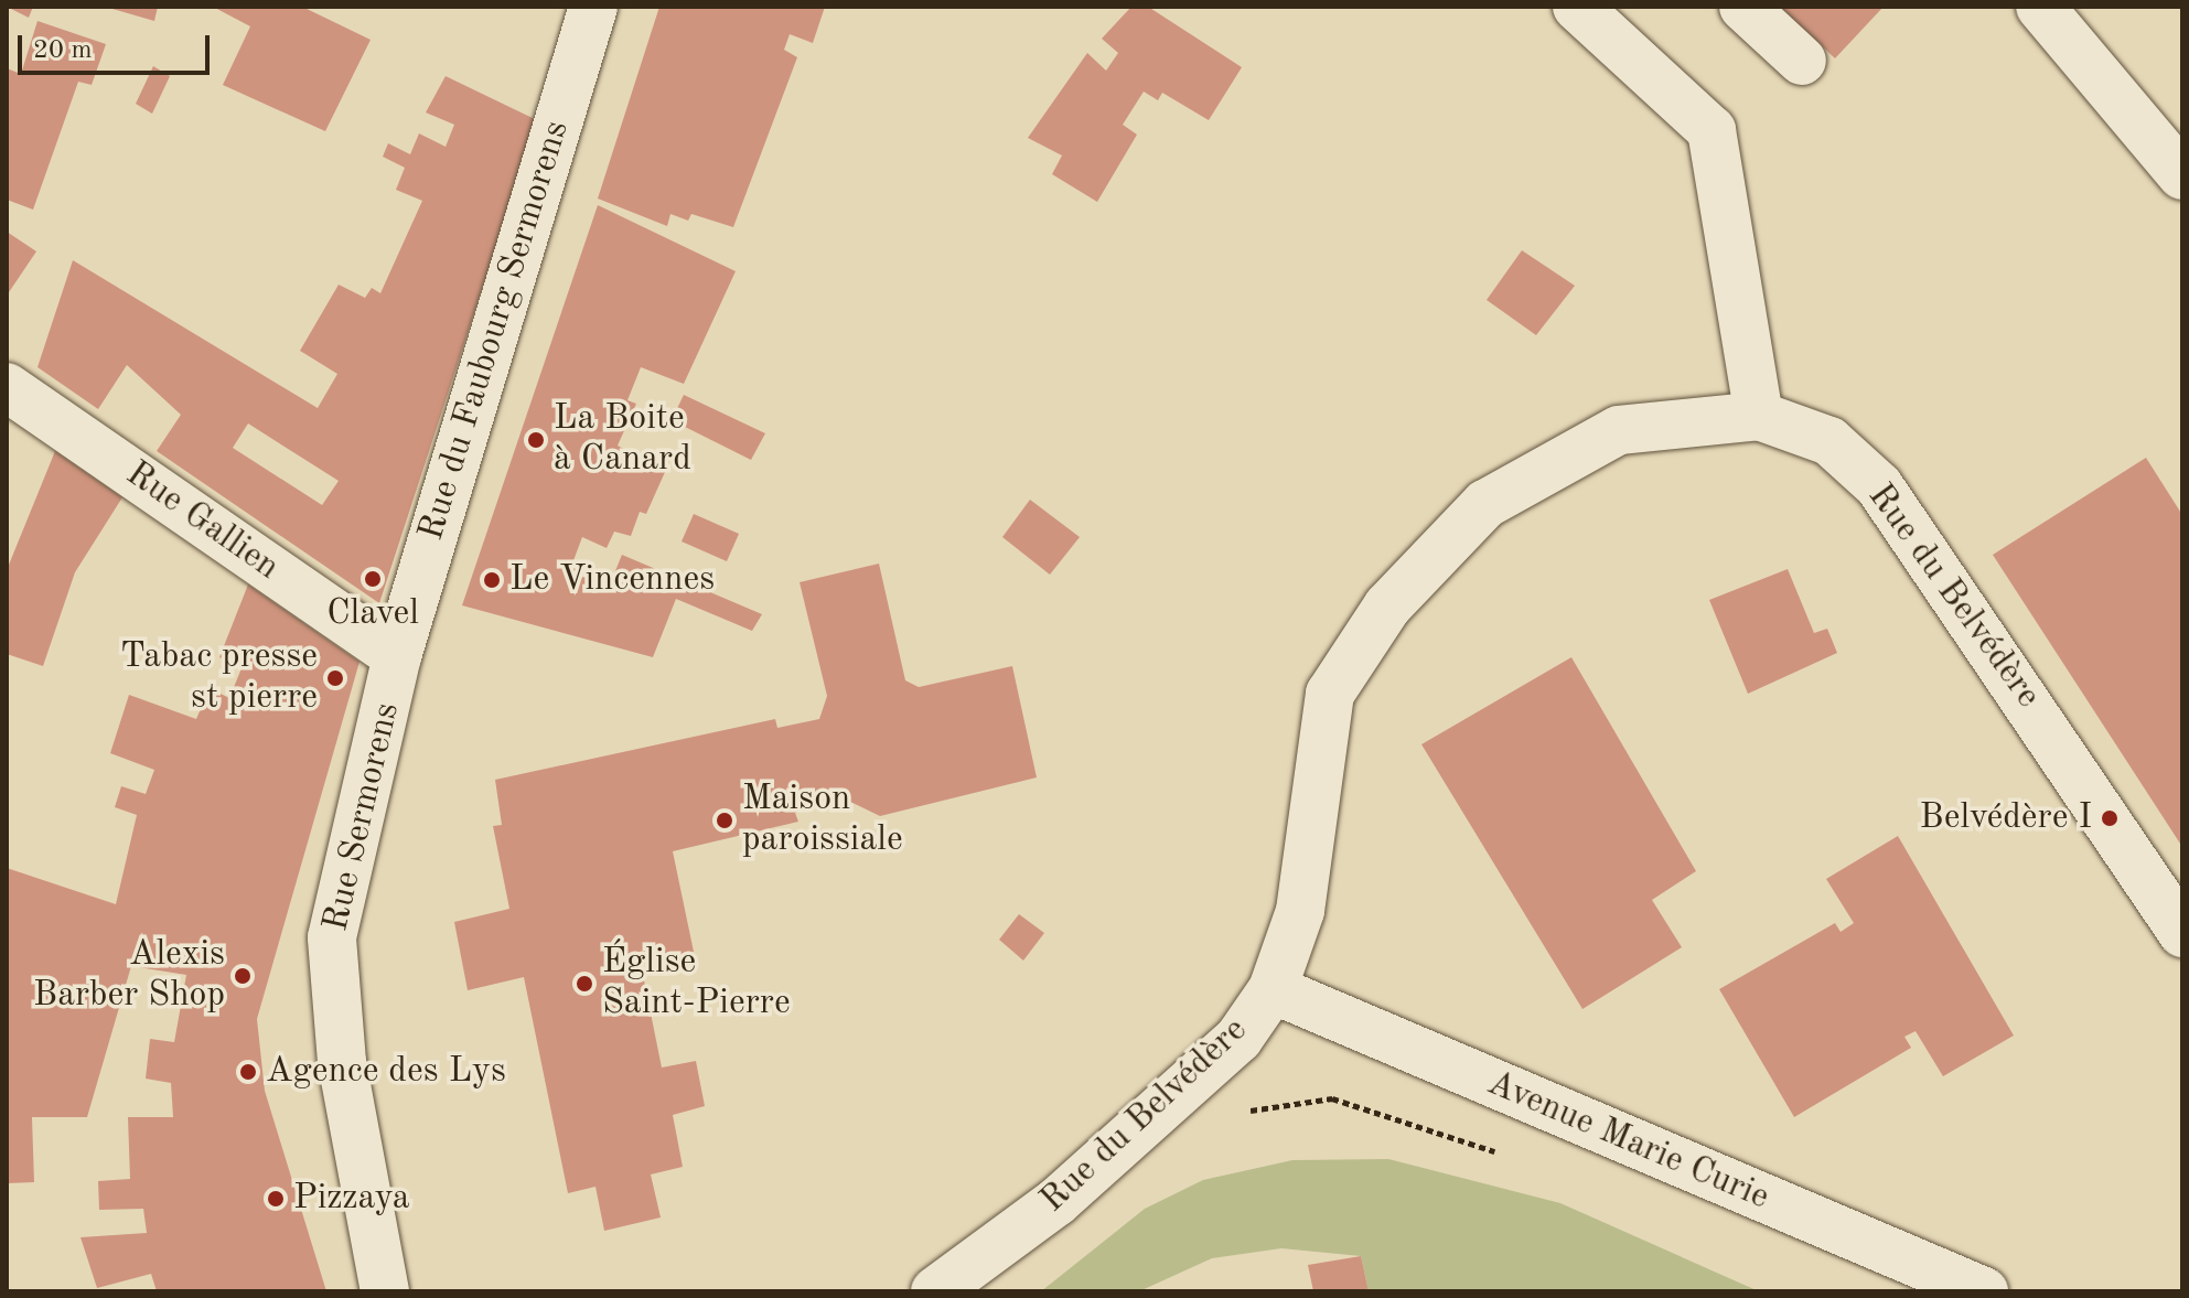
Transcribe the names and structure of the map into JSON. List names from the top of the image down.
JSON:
{
  "streets": {
    "street": [
      "Rue du Faubourg Sermorens",
      "Rue Gallien",
      "Rue du Belvédère",
      "Rue Sermorens",
      "Avenue Marie Curie"
    ]
  },
  "crossings": [
    ["Rue du Faubourg Sermorens", "Rue Gallien"],
    ["Rue du Faubourg Sermorens", "Rue Sermorens"],
    ["Rue Gallien", "Rue Sermorens"],
    ["Rue du Belvédère", "Avenue Marie Curie"]
  ],
  "places": [
    "La Boite à Canard",
    "Clavel",
    "Le Vincennes",
    "Tabac presse st pierre",
    "Belvédère I",
    "Maison paroissiale",
    "Alexis Barber Shop",
    "Église Saint-Pierre",
    "Agence des Lys",
    "Pizzaya"
  ],
  "scale_bar": "20 m"
}
